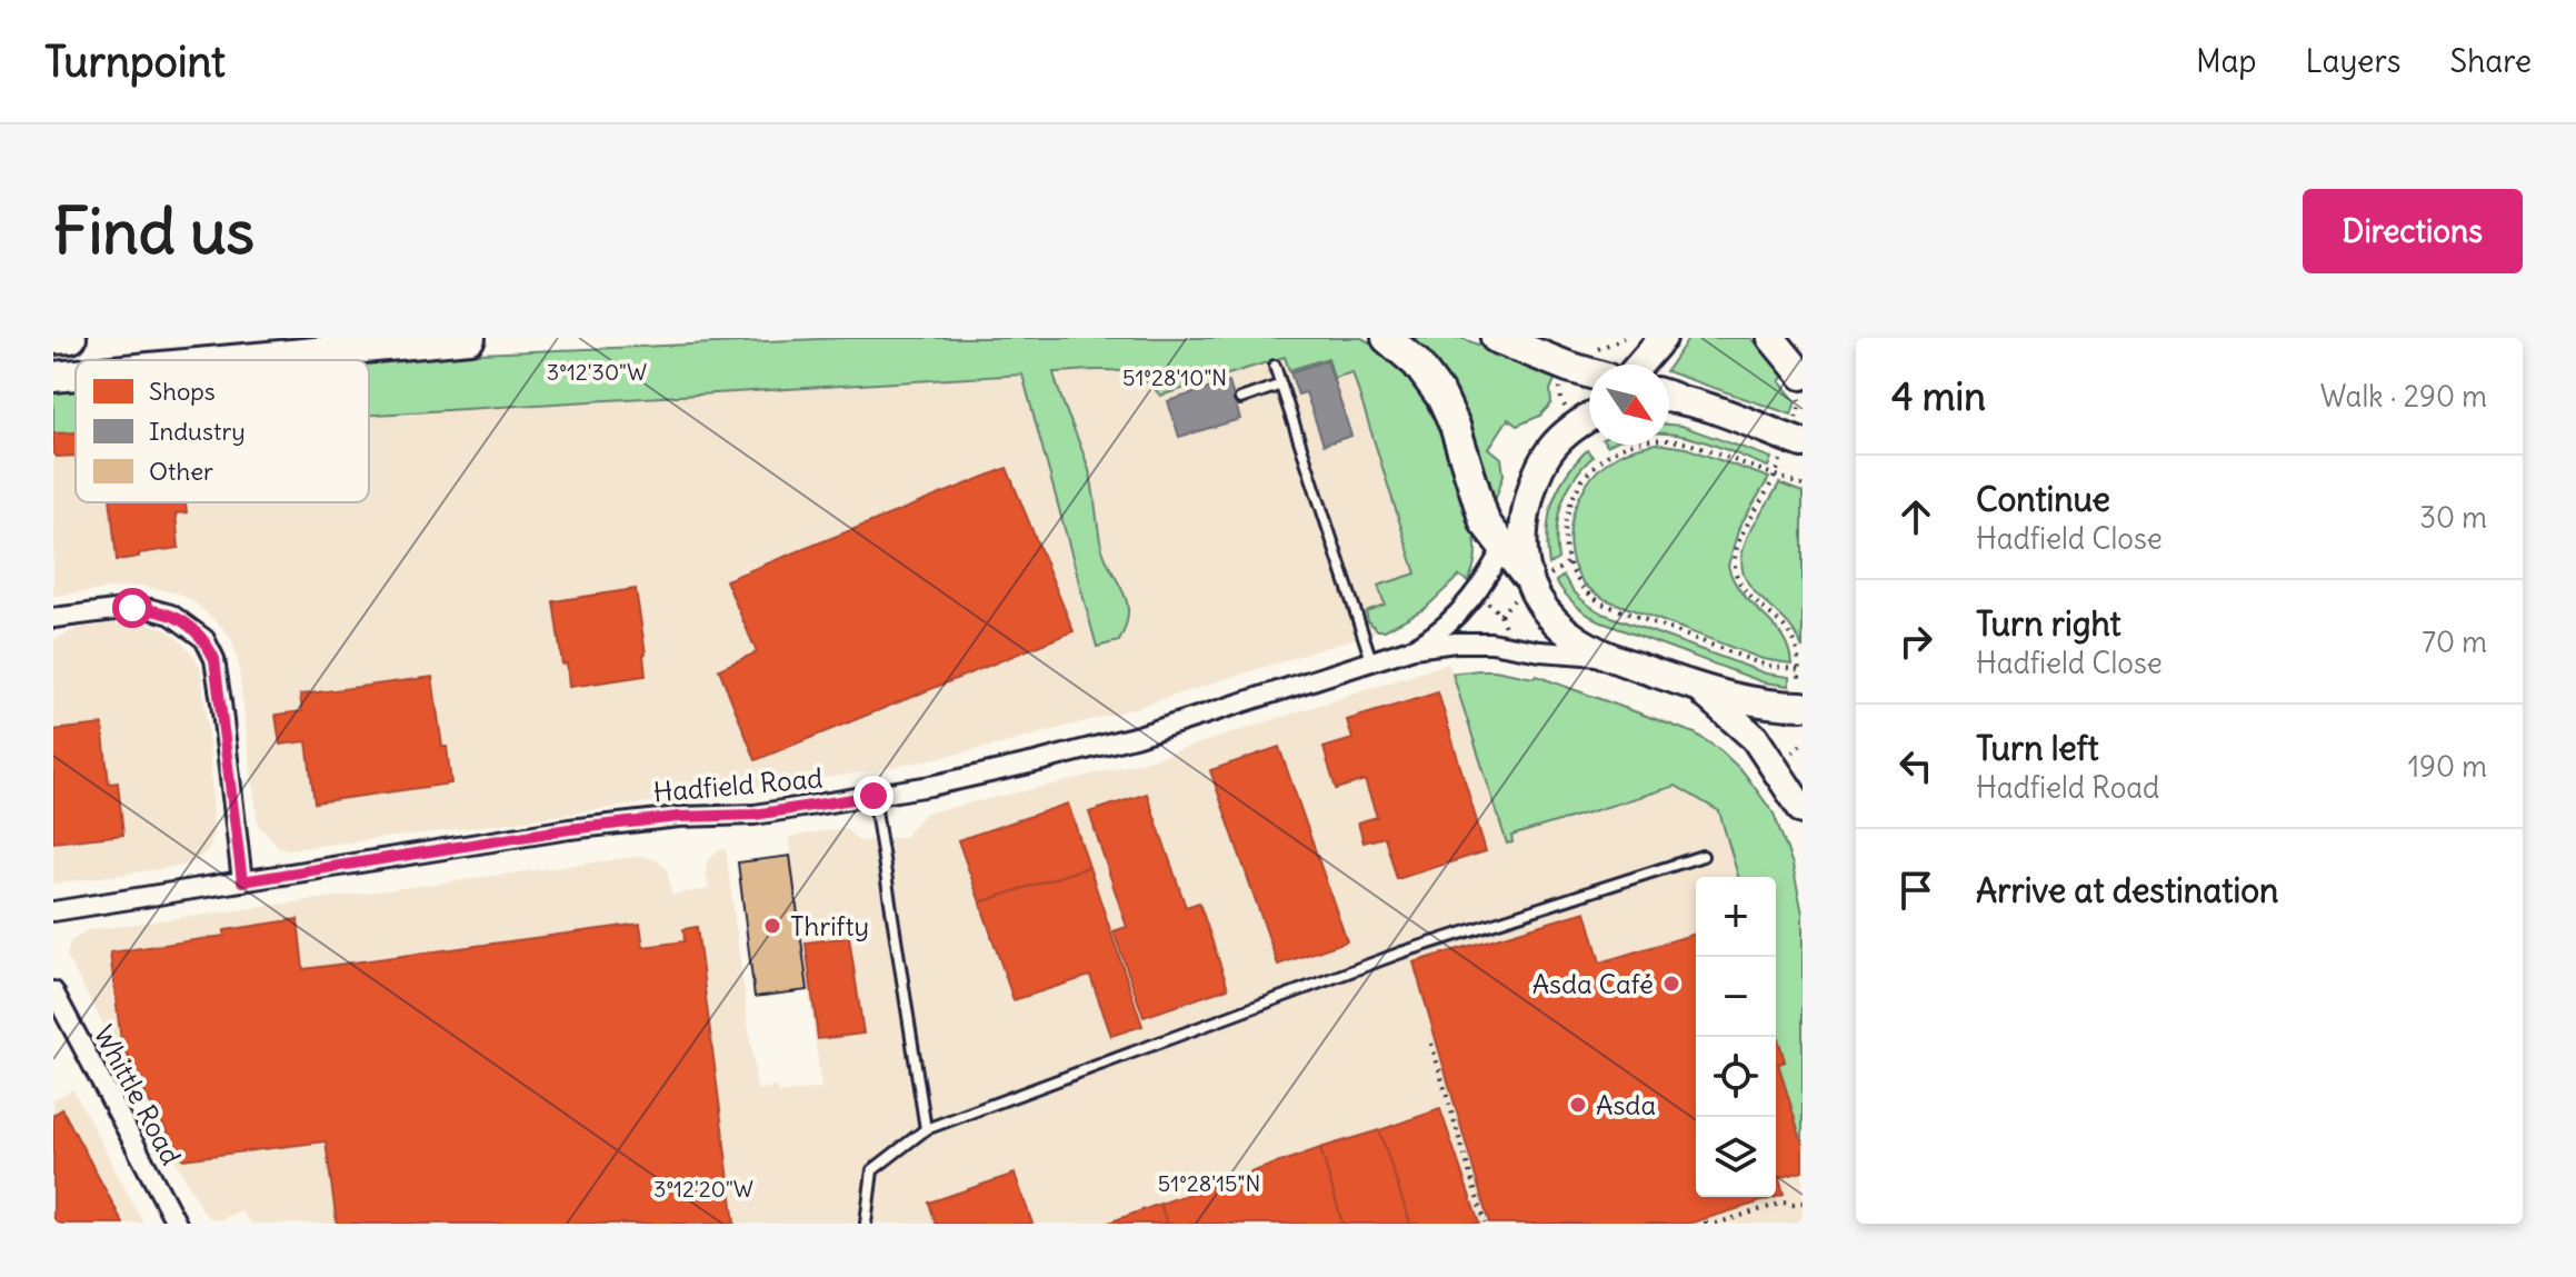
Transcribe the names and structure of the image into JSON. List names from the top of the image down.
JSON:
{
  "streets": {
    "street": ["Hadfield Road", "Whittle Road"]
  },
  "places": ["Thrifty", "Asda Café", "Asda"],
  "legend": ["Shops", "Industry", "Other"],
  "north": "bottom right",
  "page": {
    "header": "Turnpoint",
    "nav": ["Map", "Layers", "Share"],
    "buttons": "Directions",
    "title": "Find us",
    "heading": ["4 min", "Walk · 290 m"],
    "list": [
      ["Continue", "Hadfield Close", "30 m"],
      ["Turn right", "Hadfield Close", "70 m"],
      ["Turn left", "Hadfield Road", "190 m"],
      "Arrive at destination"
    ],
    "map_buttons": ["+", "−"]
  },
  "coordinates": [
    "3°12'30\"W",
    "51°28'10\"N",
    "51°28'15\"N",
    "3°12'20\"W"
  ]
}
